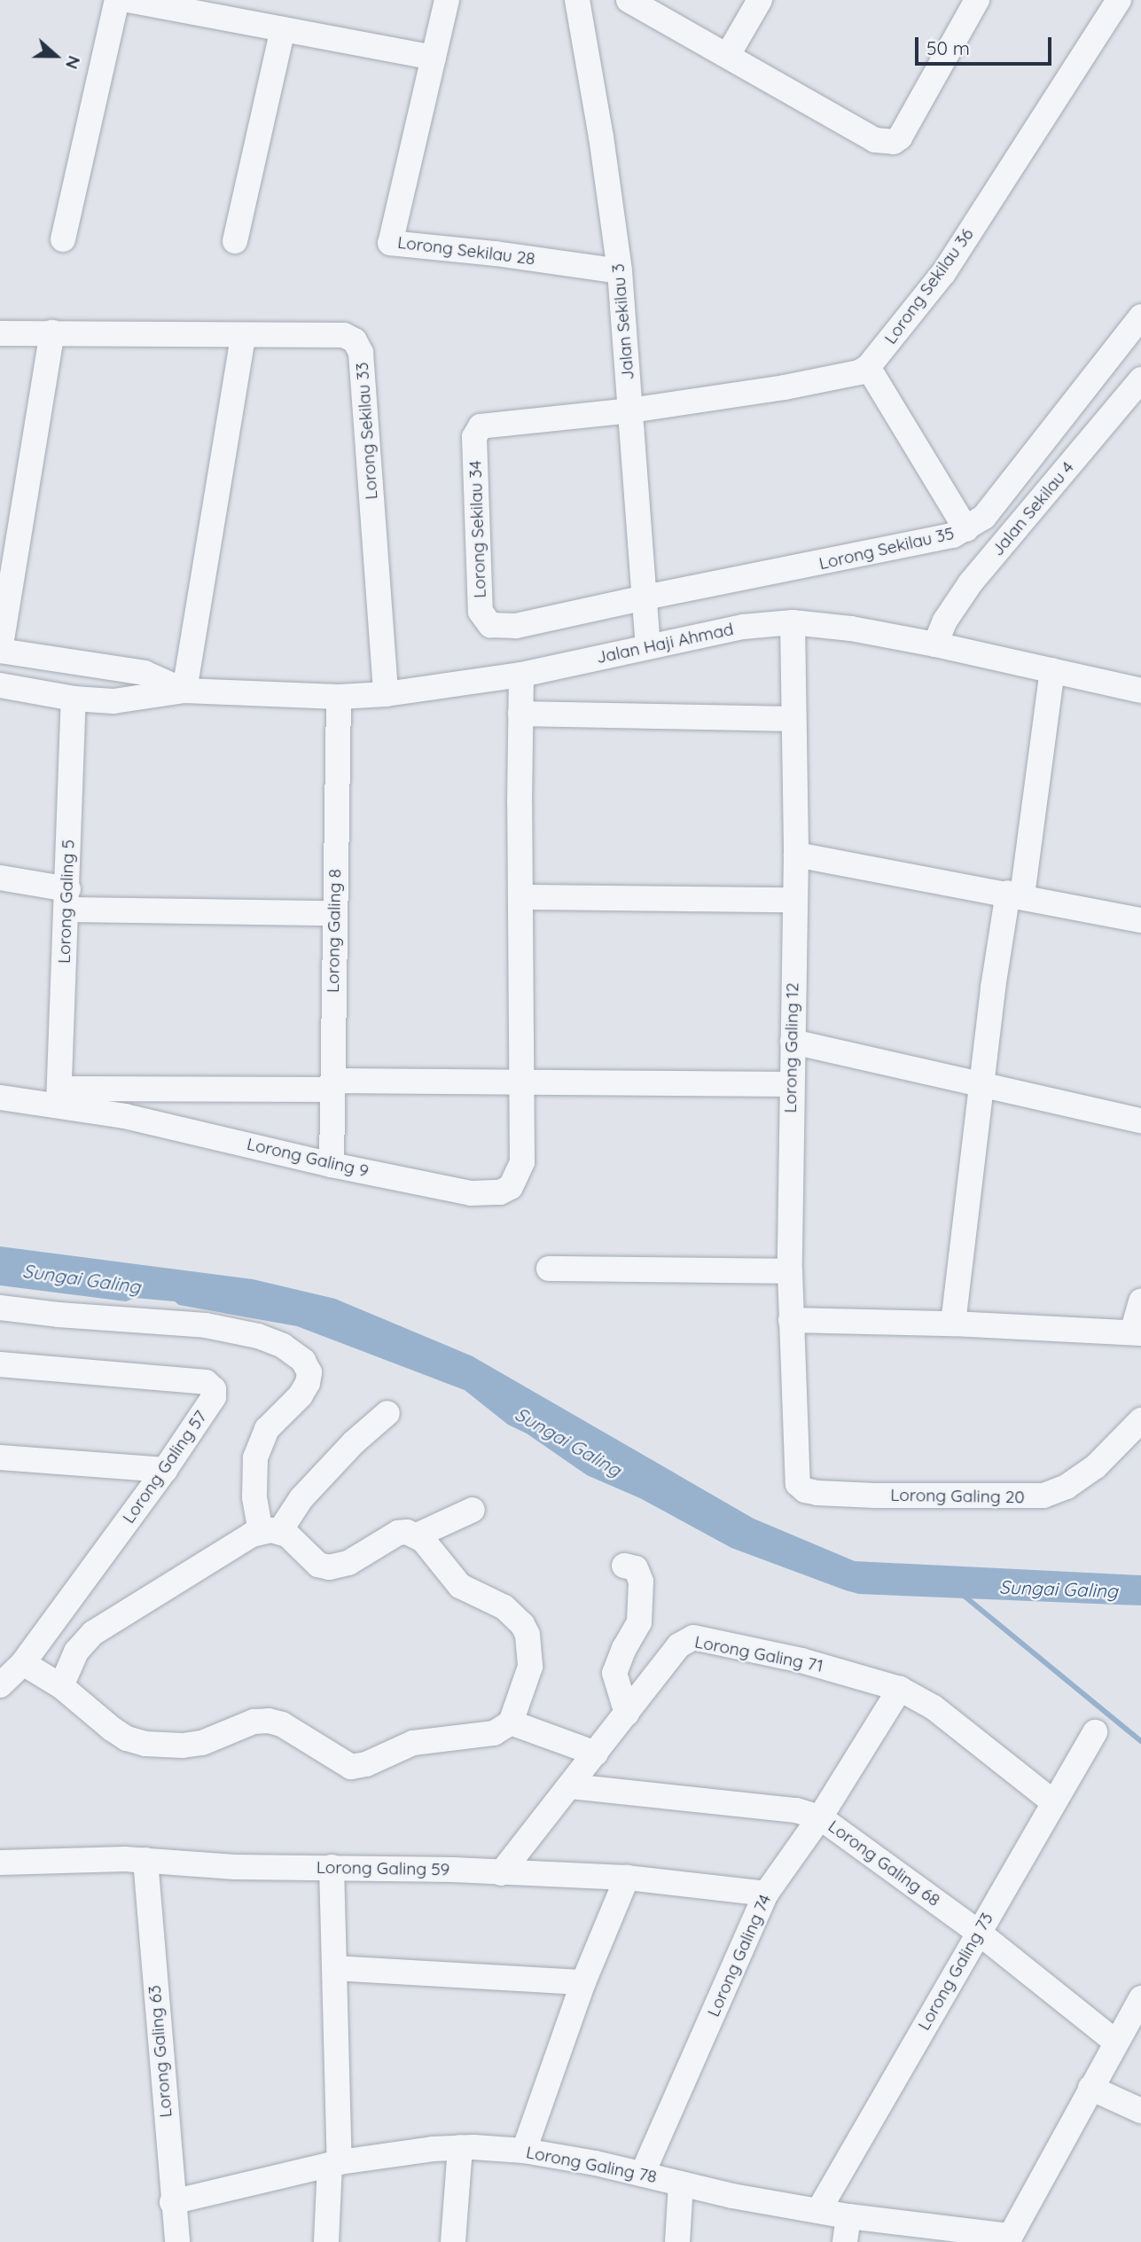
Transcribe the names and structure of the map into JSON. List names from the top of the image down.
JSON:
{
  "streets": {
    "street": [
      "Lorong Sekilau 28",
      "Lorong Sekilau 36",
      "Jalan Sekilau 3",
      "Lorong Sekilau 33",
      "Jalan Sekilau 4",
      "Lorong Sekilau 34",
      "Lorong Sekilau 35",
      "Jalan Haji Ahmad",
      "Lorong Galing 5",
      "Lorong Galing 8",
      "Lorong Galing 12",
      "Lorong Galing 9",
      "Lorong Galing 57",
      "Lorong Galing 20",
      "Lorong Galing 71",
      "Lorong Galing 68",
      "Lorong Galing 59",
      "Lorong Galing 74",
      "Lorong Galing 73",
      "Lorong Galing 63",
      "Lorong Galing 78"
    ]
  },
  "crossings": [
    ["Lorong Sekilau 28", "Jalan Sekilau 3"],
    ["Jalan Sekilau 3", "Lorong Sekilau 34"],
    ["Jalan Sekilau 3", "Lorong Sekilau 35"],
    ["Jalan Sekilau 3", "Jalan Haji Ahmad"],
    ["Lorong Sekilau 33", "Jalan Haji Ahmad"],
    ["Jalan Sekilau 4", "Jalan Haji Ahmad"],
    ["Lorong Sekilau 34", "Lorong Sekilau 35"],
    ["Jalan Haji Ahmad", "Lorong Galing 5"],
    ["Jalan Haji Ahmad", "Lorong Galing 8"],
    ["Jalan Haji Ahmad", "Lorong Galing 12"],
    ["Jalan Haji Ahmad", "Lorong Galing 9"],
    ["Lorong Galing 5", "Lorong Galing 9"],
    ["Lorong Galing 8", "Lorong Galing 9"],
    ["Lorong Galing 12", "Lorong Galing 20"],
    ["Lorong Galing 71", "Lorong Galing 68"],
    ["Lorong Galing 71", "Lorong Galing 59"],
    ["Lorong Galing 71", "Lorong Galing 74"],
    ["Lorong Galing 71", "Lorong Galing 73"],
    ["Lorong Galing 68", "Lorong Galing 74"],
    ["Lorong Galing 68", "Lorong Galing 73"],
    ["Lorong Galing 59", "Lorong Galing 74"],
    ["Lorong Galing 59", "Lorong Galing 63"],
    ["Lorong Galing 74", "Lorong Galing 78"],
    ["Lorong Galing 73", "Lorong Galing 78"],
    ["Lorong Galing 63", "Lorong Galing 78"]
  ],
  "water": ["Sungai Galing"],
  "scale_bar": "50 m",
  "north": "right"
}
